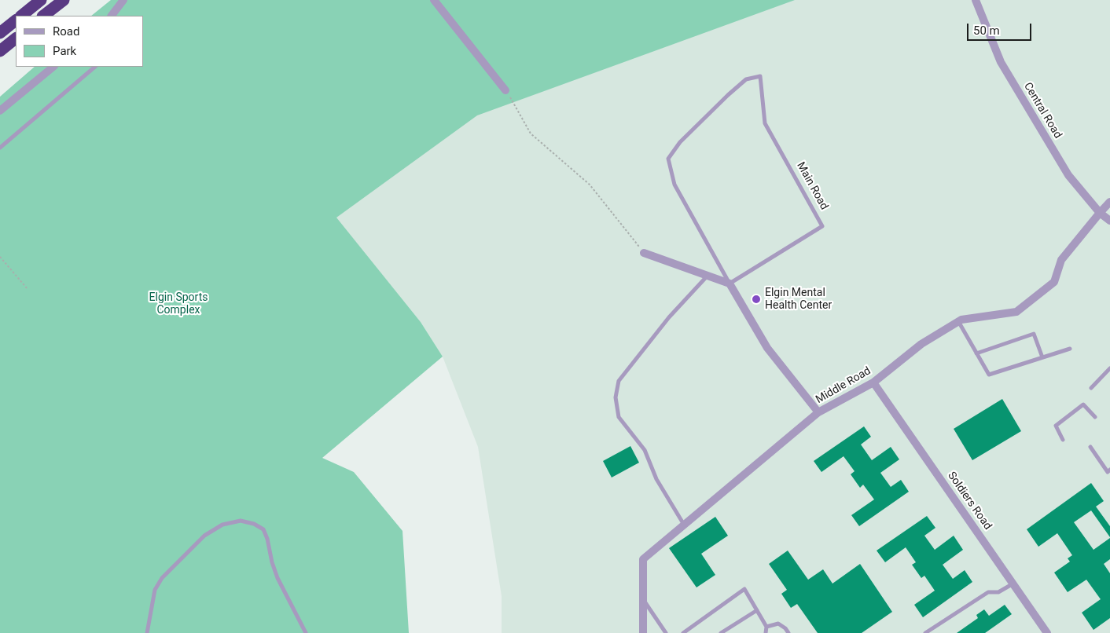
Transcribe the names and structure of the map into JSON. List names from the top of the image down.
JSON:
{
  "streets": {
    "street": ["Central Road", "Middle Road", "Soldiers Road"],
    "lane": ["Main Road"]
  },
  "crossings": [
    ["Central Road", "Middle Road"],
    ["Middle Road", "Soldiers Road"]
  ],
  "parks": ["Elgin Sports Complex"],
  "places": ["Elgin Mental Health Center"],
  "legend": ["Road", "Park"],
  "scale_bar": "50 m"
}
